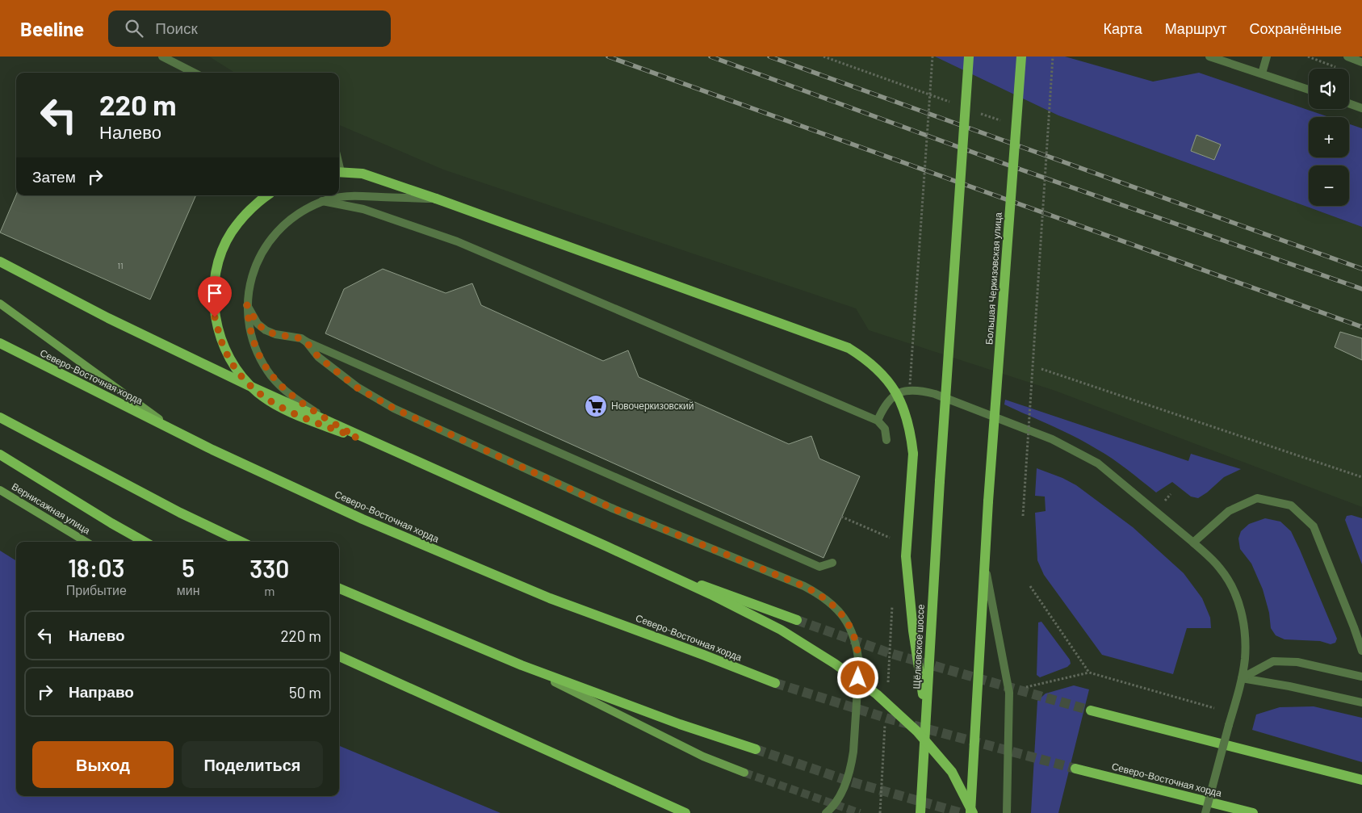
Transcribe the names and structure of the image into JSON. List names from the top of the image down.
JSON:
{
  "streets": {
    "main road": ["Большая Черкизовская улица", "Северо-Восточная хорда", "Щёлковское шоссе"],
    "street": ["Вернисажная улица"]
  },
  "places": {
    "supermarket": ["Новочеркизовский"]
  },
  "house_numbers": ["11"],
  "page": {
    "header": "Beeline",
    "search": "Поиск",
    "nav": ["Карта", "Маршрут", "Сохранённые"],
    "map_buttons": ["+", "−"],
    "turn": ["220 m", "Налево"],
    "then": "Затем",
    "eta": [
      "18:03",
      "Прибытие",
      "5",
      "мин",
      "330",
      "m"
    ],
    "list": [
      {
        "name": "Налево",
        "value": "220 m"
      },
      {
        "name": "Направо",
        "value": "50 m"
      }
    ],
    "buttons": ["Выход", "Поделиться"]
  }
}
